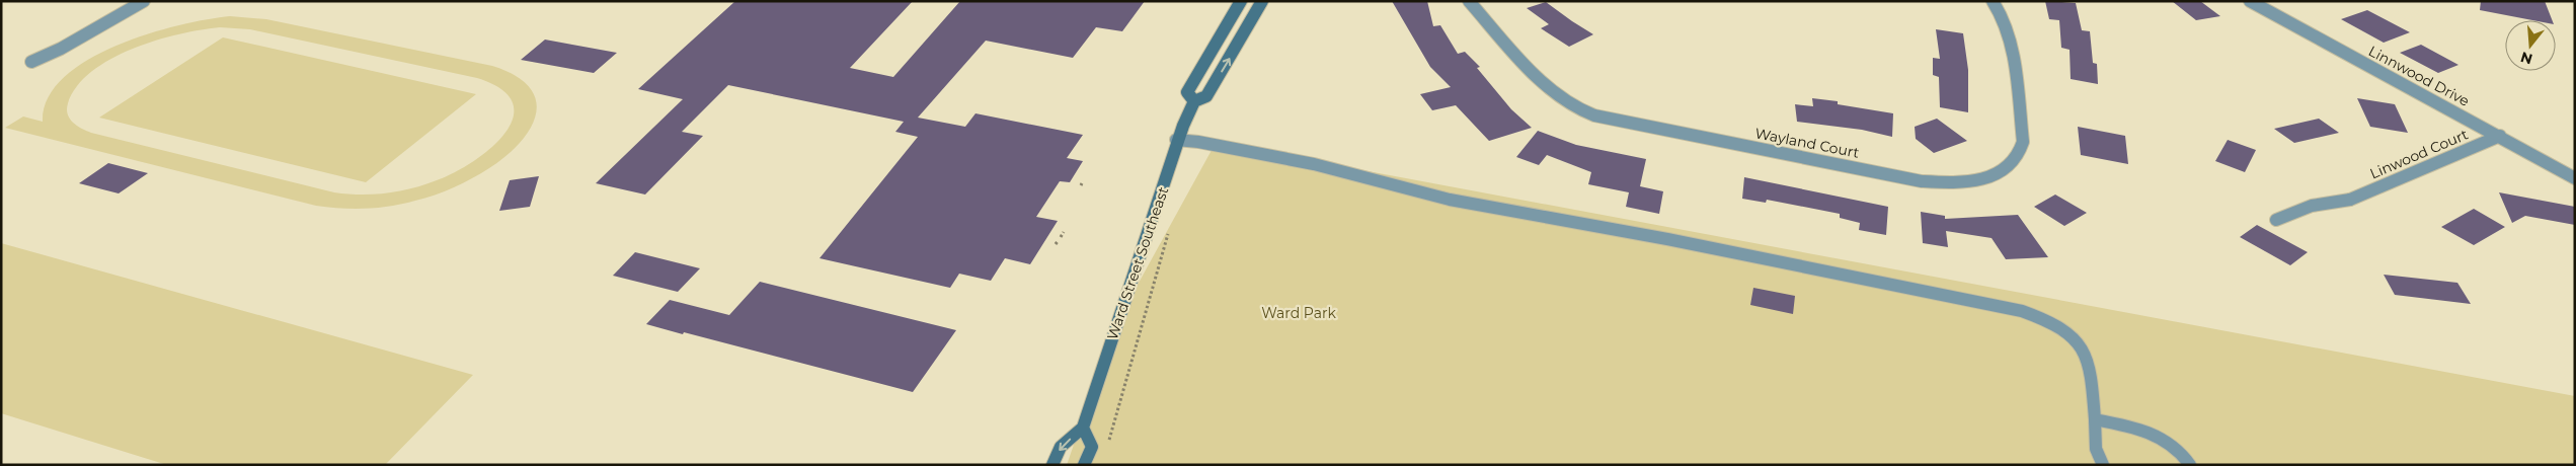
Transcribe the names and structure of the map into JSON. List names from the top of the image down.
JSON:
{
  "streets": {
    "street": [
      "Linnwood Drive",
      "Wayland Court",
      "Linwood Court",
      "Ward Street Southeast"
    ]
  },
  "crossings": [
    ["Linnwood Drive", "Linwood Court"]
  ],
  "parks": ["Ward Park"],
  "north": "bottom"
}
